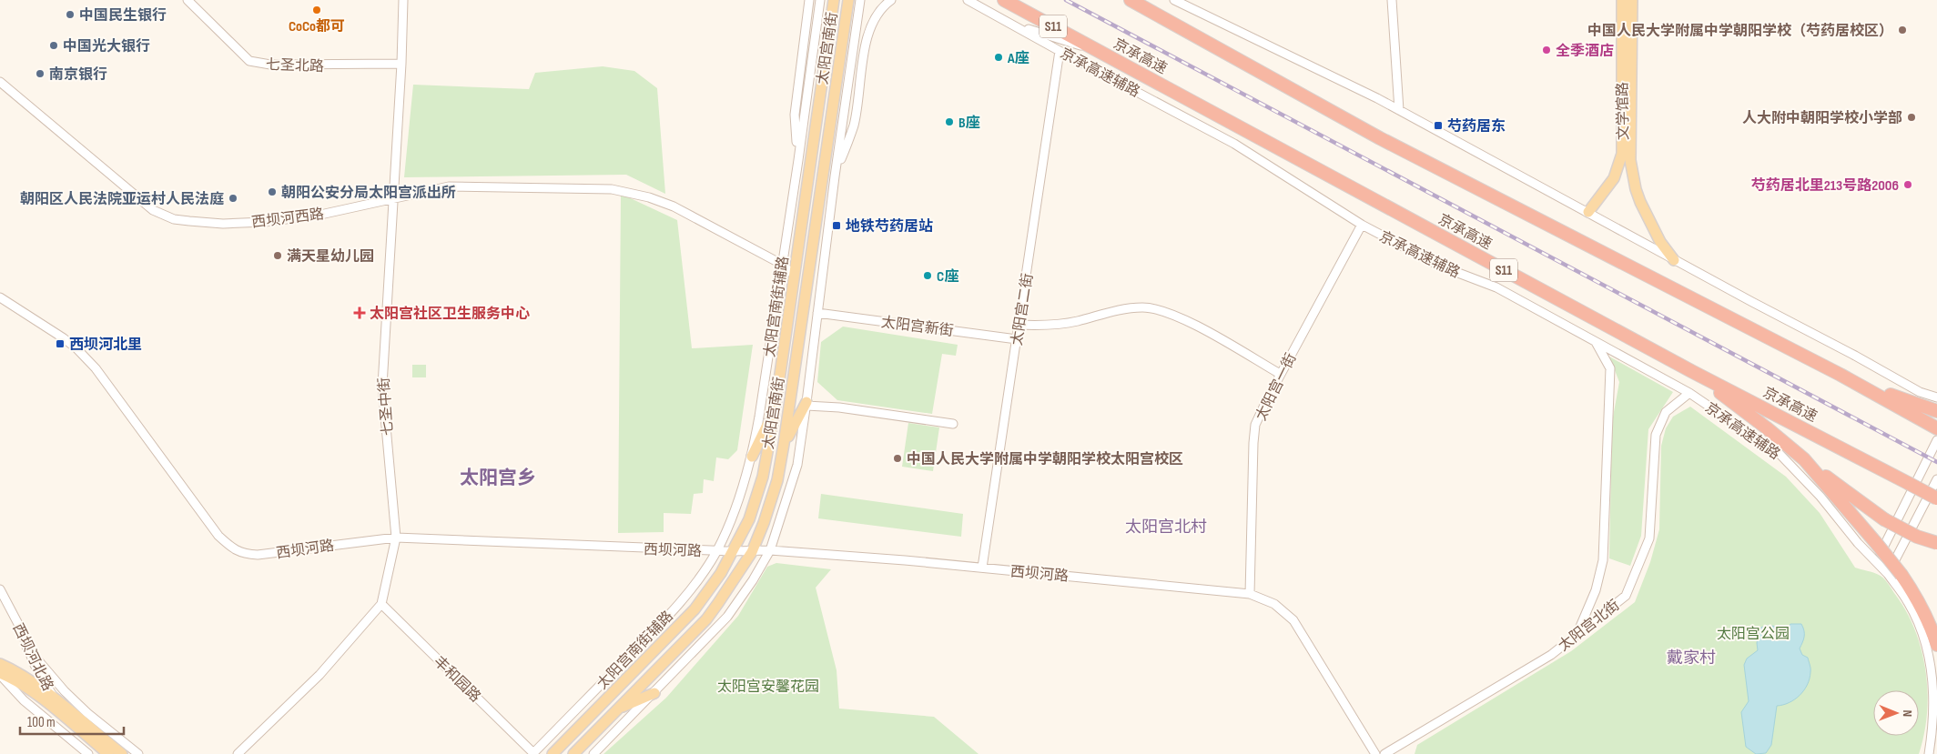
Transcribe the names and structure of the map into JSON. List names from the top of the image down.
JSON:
{
  "streets": {
    "highway": ["S11", "京承高速"],
    "main road": ["太阳宫南街", "文学馆路"],
    "street": [
      "七圣北路",
      "京承高速辅路",
      "西坝河西路",
      "太阳宫南街辅路",
      "太阳宫二街",
      "太阳宫新街",
      "太阳宫一街",
      "七圣中街",
      "西坝河路",
      "太阳宫北街",
      "西坝河北路",
      "丰和园路"
    ]
  },
  "crossings": [
    ["太阳宫南街", "西坝河西路"],
    ["太阳宫南街", "西坝河路"],
    ["七圣北路", "七圣中街"],
    ["京承高速辅路", "太阳宫二街"],
    ["京承高速辅路", "太阳宫一街"],
    ["京承高速辅路", "太阳宫北街"],
    ["西坝河西路", "太阳宫南街辅路"],
    ["西坝河西路", "七圣中街"],
    ["太阳宫南街辅路", "西坝河路"],
    ["太阳宫南街辅路", "丰和园路"],
    ["太阳宫二街", "太阳宫新街"],
    ["太阳宫二街", "西坝河路"],
    ["太阳宫一街", "西坝河路"],
    ["七圣中街", "西坝河路"],
    ["七圣中街", "丰和园路"]
  ],
  "districts": ["太阳宫乡", "太阳宫北村", "戴家村"],
  "parks": ["太阳宫公园", "太阳宫安馨花园"],
  "places": {
    "other": [
      "CoCo都可",
      "中国民生银行",
      "中国人民大学附属中学朝阳学校（芍药居校区）",
      "中国光大银行",
      "全季酒店",
      "A座",
      "南京银行",
      "人大附中朝阳学校小学部",
      "B座",
      "芍药居北里213号路2006",
      "朝阳公安分局太阳宫派出所",
      "朝阳区人民法院亚运村人民法庭",
      "满天星幼儿园",
      "C座",
      "中国人民大学附属中学朝阳学校太阳宫校区"
    ],
    "transit": ["芍药居东", "地铁芍药居站", "西坝河北里"],
    "health": ["太阳宫社区卫生服务中心"]
  },
  "scale_bar": "100 m",
  "north": "right"
}
